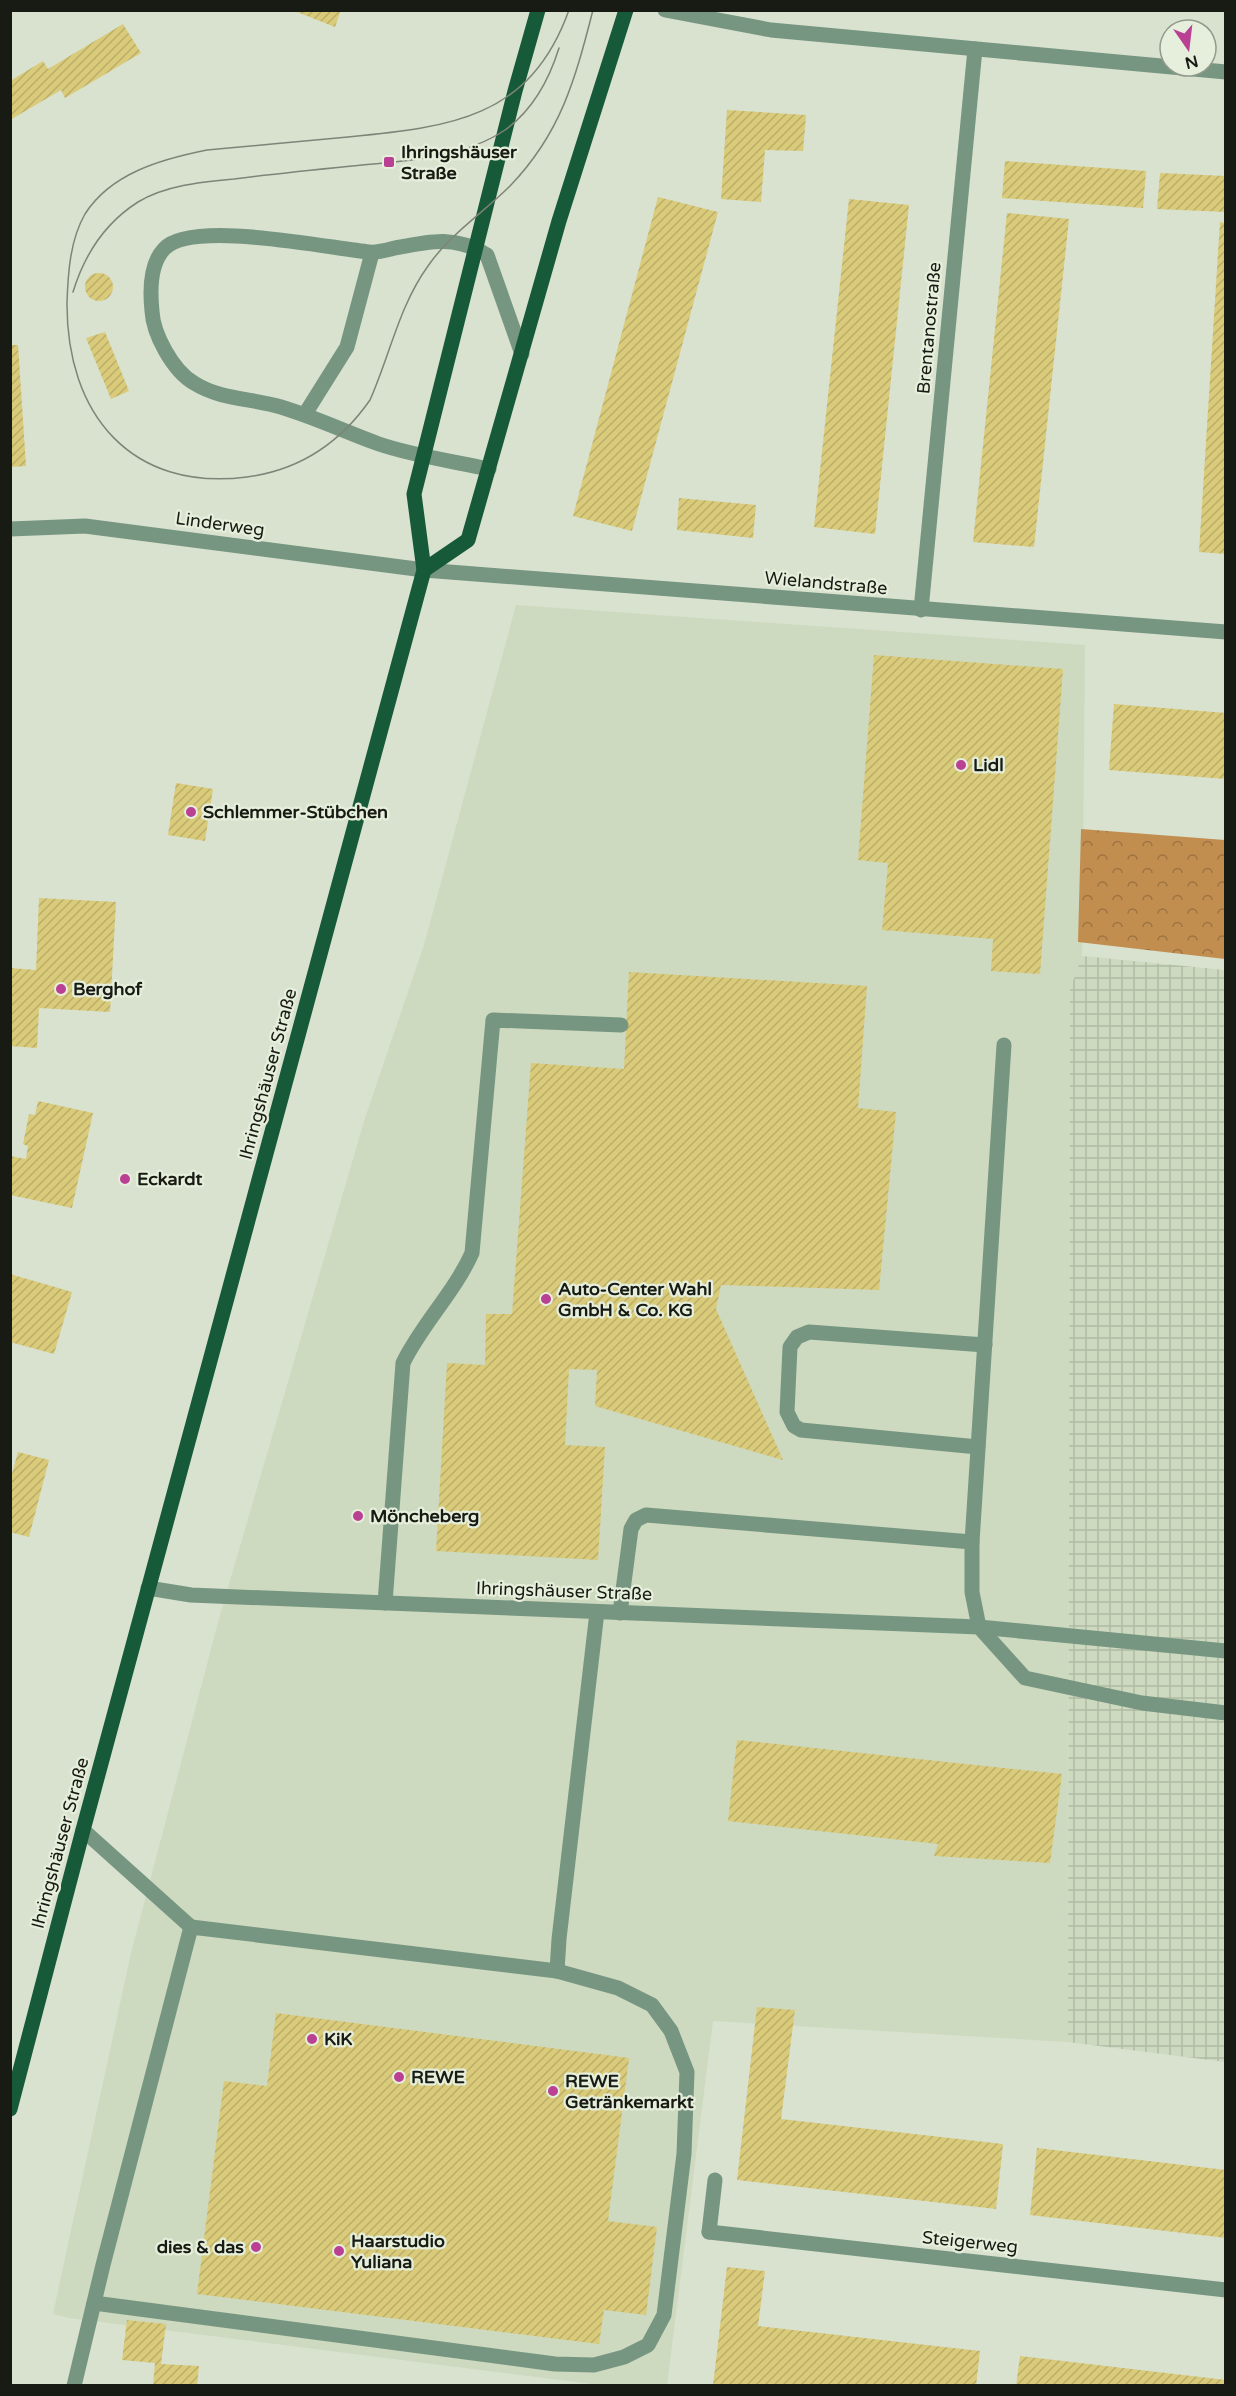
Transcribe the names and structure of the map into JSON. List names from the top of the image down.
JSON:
{
  "streets": {
    "main road": ["Ihringshäuser Straße"],
    "street": [
      "Brentanostraße",
      "Linderweg",
      "Wielandstraße",
      "Steigerweg"
    ]
  },
  "crossings": [
    ["Brentanostraße", "Wielandstraße"],
    ["Linderweg", "Wielandstraße"],
    ["Linderweg", "Ihringshäuser Straße"],
    ["Wielandstraße", "Ihringshäuser Straße"]
  ],
  "places": {
    "transit": ["Ihringshäuser Straße"],
    "other": [
      "Lidl",
      "Schlemmer-Stübchen",
      "Berghof",
      "Eckardt",
      "Auto-Center Wahl GmbH & Co. KG",
      "Möncheberg",
      "KiK",
      "REWE",
      "REWE Getränkemarkt",
      "dies & das",
      "Haarstudio Yuliana"
    ]
  },
  "north": "bottom"
}
